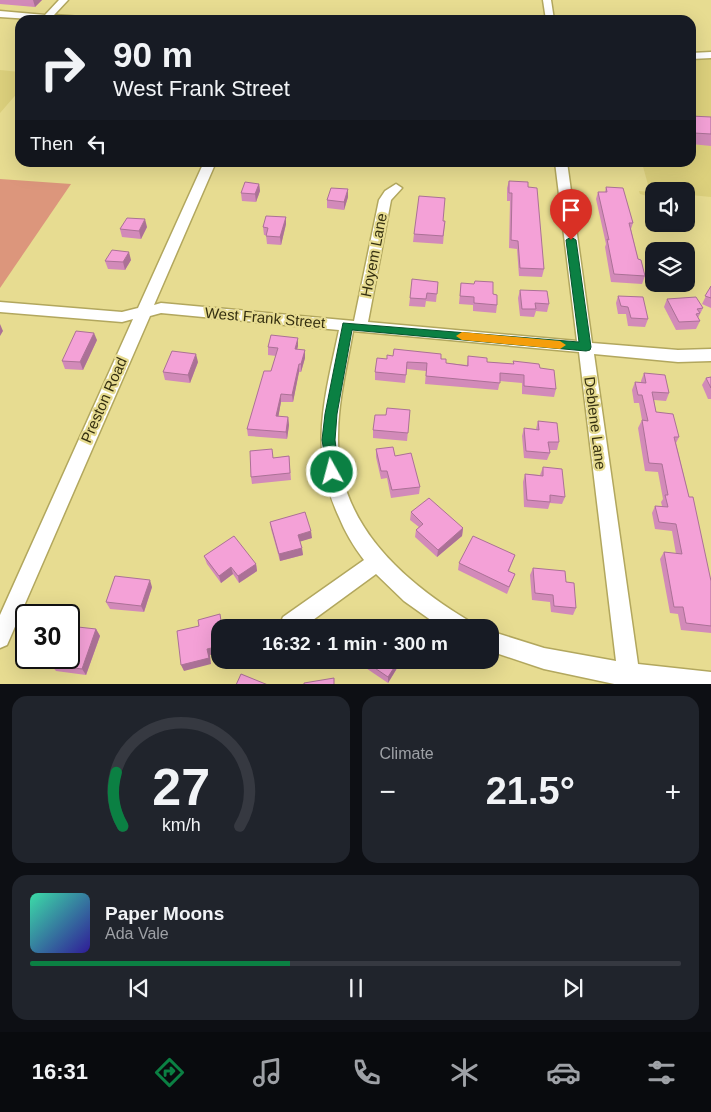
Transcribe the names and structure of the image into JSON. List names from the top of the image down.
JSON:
{
  "streets": {
    "street": [
      "Hoyem Lane",
      "West Frank Street",
      "Preston Road",
      "Deblene Lane"
    ]
  },
  "crossings": [
    ["Hoyem Lane", "West Frank Street"],
    ["West Frank Street", "Preston Road"],
    ["West Frank Street", "Deblene Lane"]
  ],
  "page": {
    "turn": ["90 m", "West Frank Street"],
    "then": "Then",
    "limit": "30",
    "trip": "16:32 · 1 min · 300 m",
    "tile": "Climate",
    "heat": ["−", "21.5°", "+"],
    "song": ["Paper Moons", "Ada Vale"],
    "tabs": "16:31",
    "gauge": ["27", "km/h"]
  }
}
